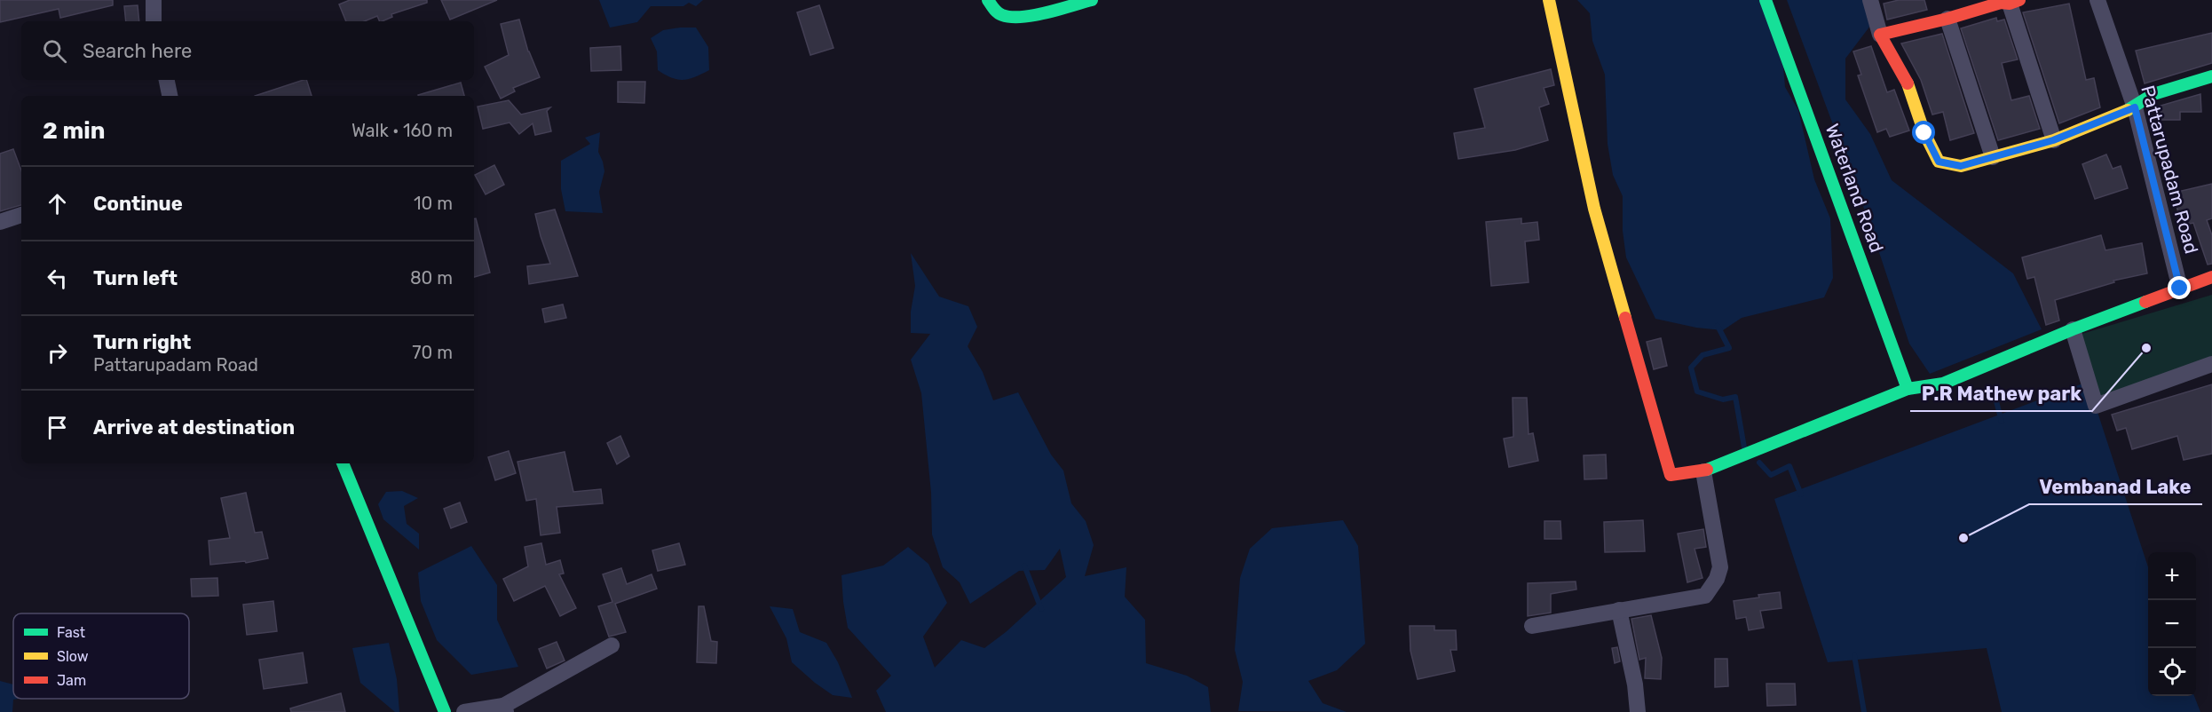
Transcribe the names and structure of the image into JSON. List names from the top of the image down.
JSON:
{
  "streets": {
    "street": ["Pattarupadam Road", "Waterland Road"]
  },
  "places": ["P.R Mathew park", "Vembanad Lake"],
  "legend": ["Fast", "Slow", "Jam"],
  "page": {
    "search": "Search here",
    "heading": ["2 min", "Walk · 160 m"],
    "list": [
      ["Continue", "10 m"],
      ["Turn left", "80 m"],
      ["Turn right", "Pattarupadam Road", "70 m"],
      "Arrive at destination"
    ],
    "map_buttons": ["+", "−"]
  }
}
